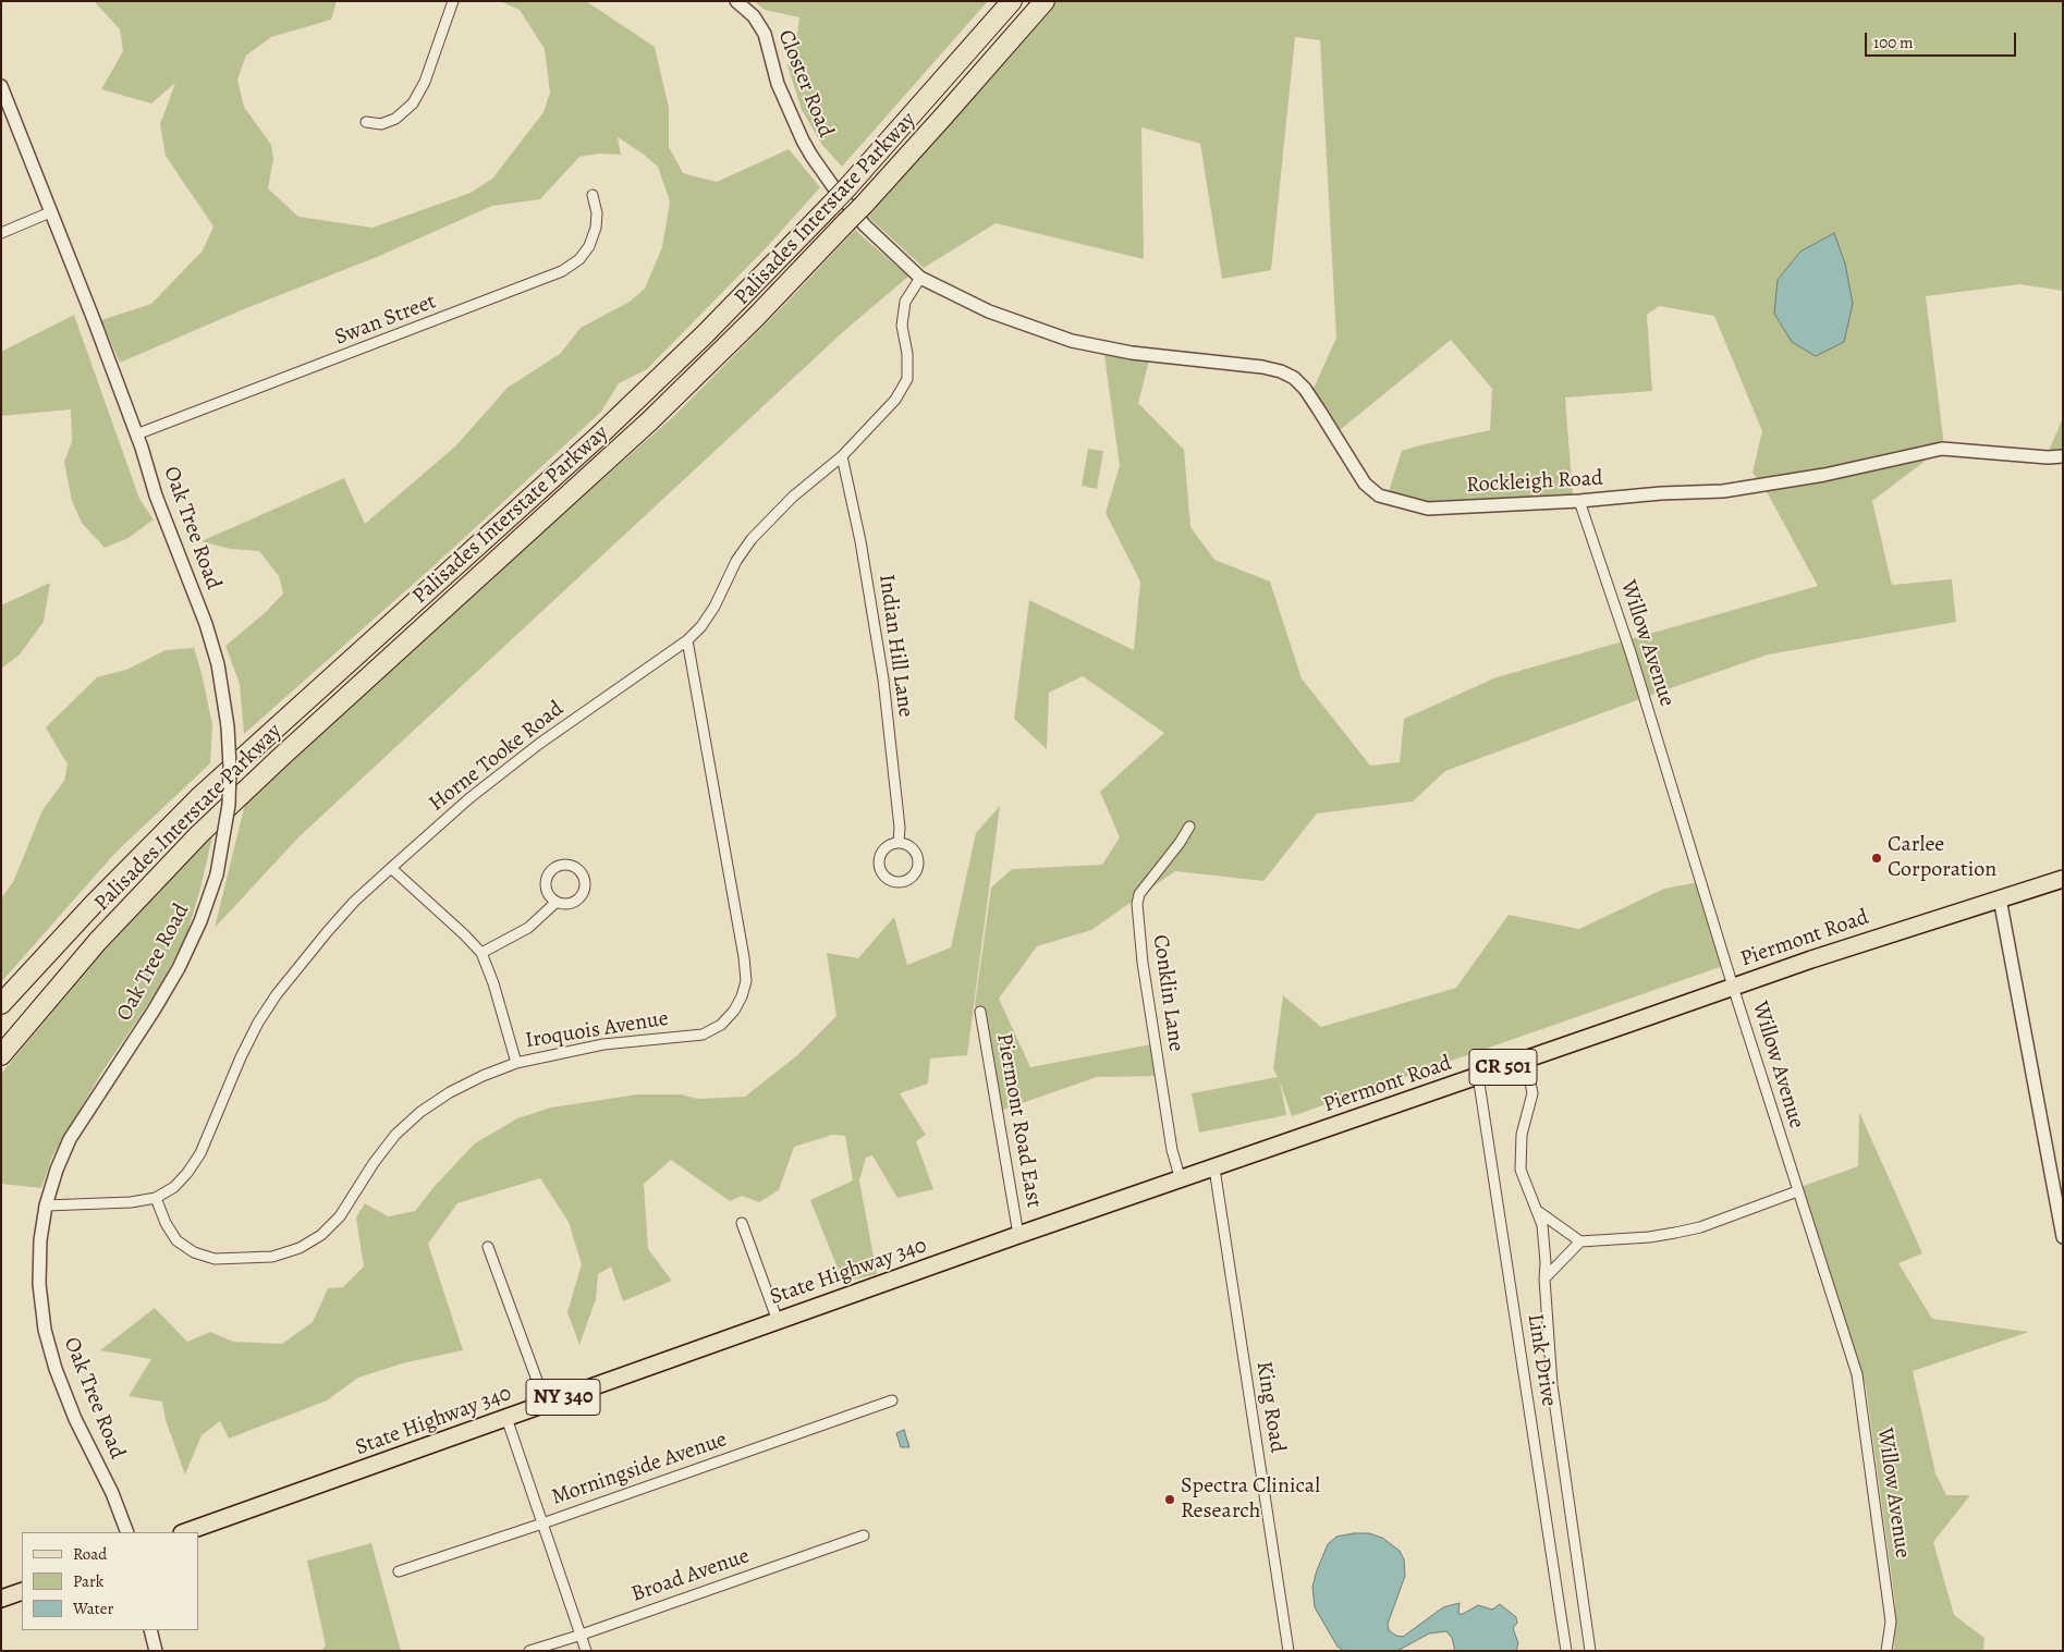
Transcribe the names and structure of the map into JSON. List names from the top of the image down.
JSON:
{
  "streets": {
    "highway": ["Palisades Interstate Parkway"],
    "main road": [
      "Piermont Road",
      "CR 501",
      "State Highway 340",
      "NY 340"
    ],
    "street": [
      "Closter Road",
      "Swan Street",
      "Rockleigh Road",
      "Oak Tree Road",
      "Willow Avenue",
      "Indian Hill Lane",
      "Horne Tooke Road",
      "Conklin Lane",
      "Iroquois Avenue",
      "Piermont Road East",
      "Link Drive",
      "King Road",
      "Morningside Avenue",
      "Broad Avenue"
    ]
  },
  "crossings": [
    ["Closter Road", "Rockleigh Road"],
    ["Closter Road", "Horne Tooke Road"],
    ["Swan Street", "Oak Tree Road"],
    ["Rockleigh Road", "Willow Avenue"],
    ["Oak Tree Road", "Horne Tooke Road"],
    ["Willow Avenue", "Piermont Road"],
    ["Indian Hill Lane", "Horne Tooke Road"],
    ["Horne Tooke Road", "Iroquois Avenue"],
    ["Piermont Road", "Conklin Lane"],
    ["Piermont Road", "Piermont Road East"],
    ["Piermont Road", "State Highway 340"],
    ["Piermont Road", "Link Drive"],
    ["Piermont Road", "King Road"]
  ],
  "places": ["Carlee Corporation", "Spectra Clinical Research"],
  "legend": ["Road", "Park", "Water"],
  "scale_bar": "100 m"
}
